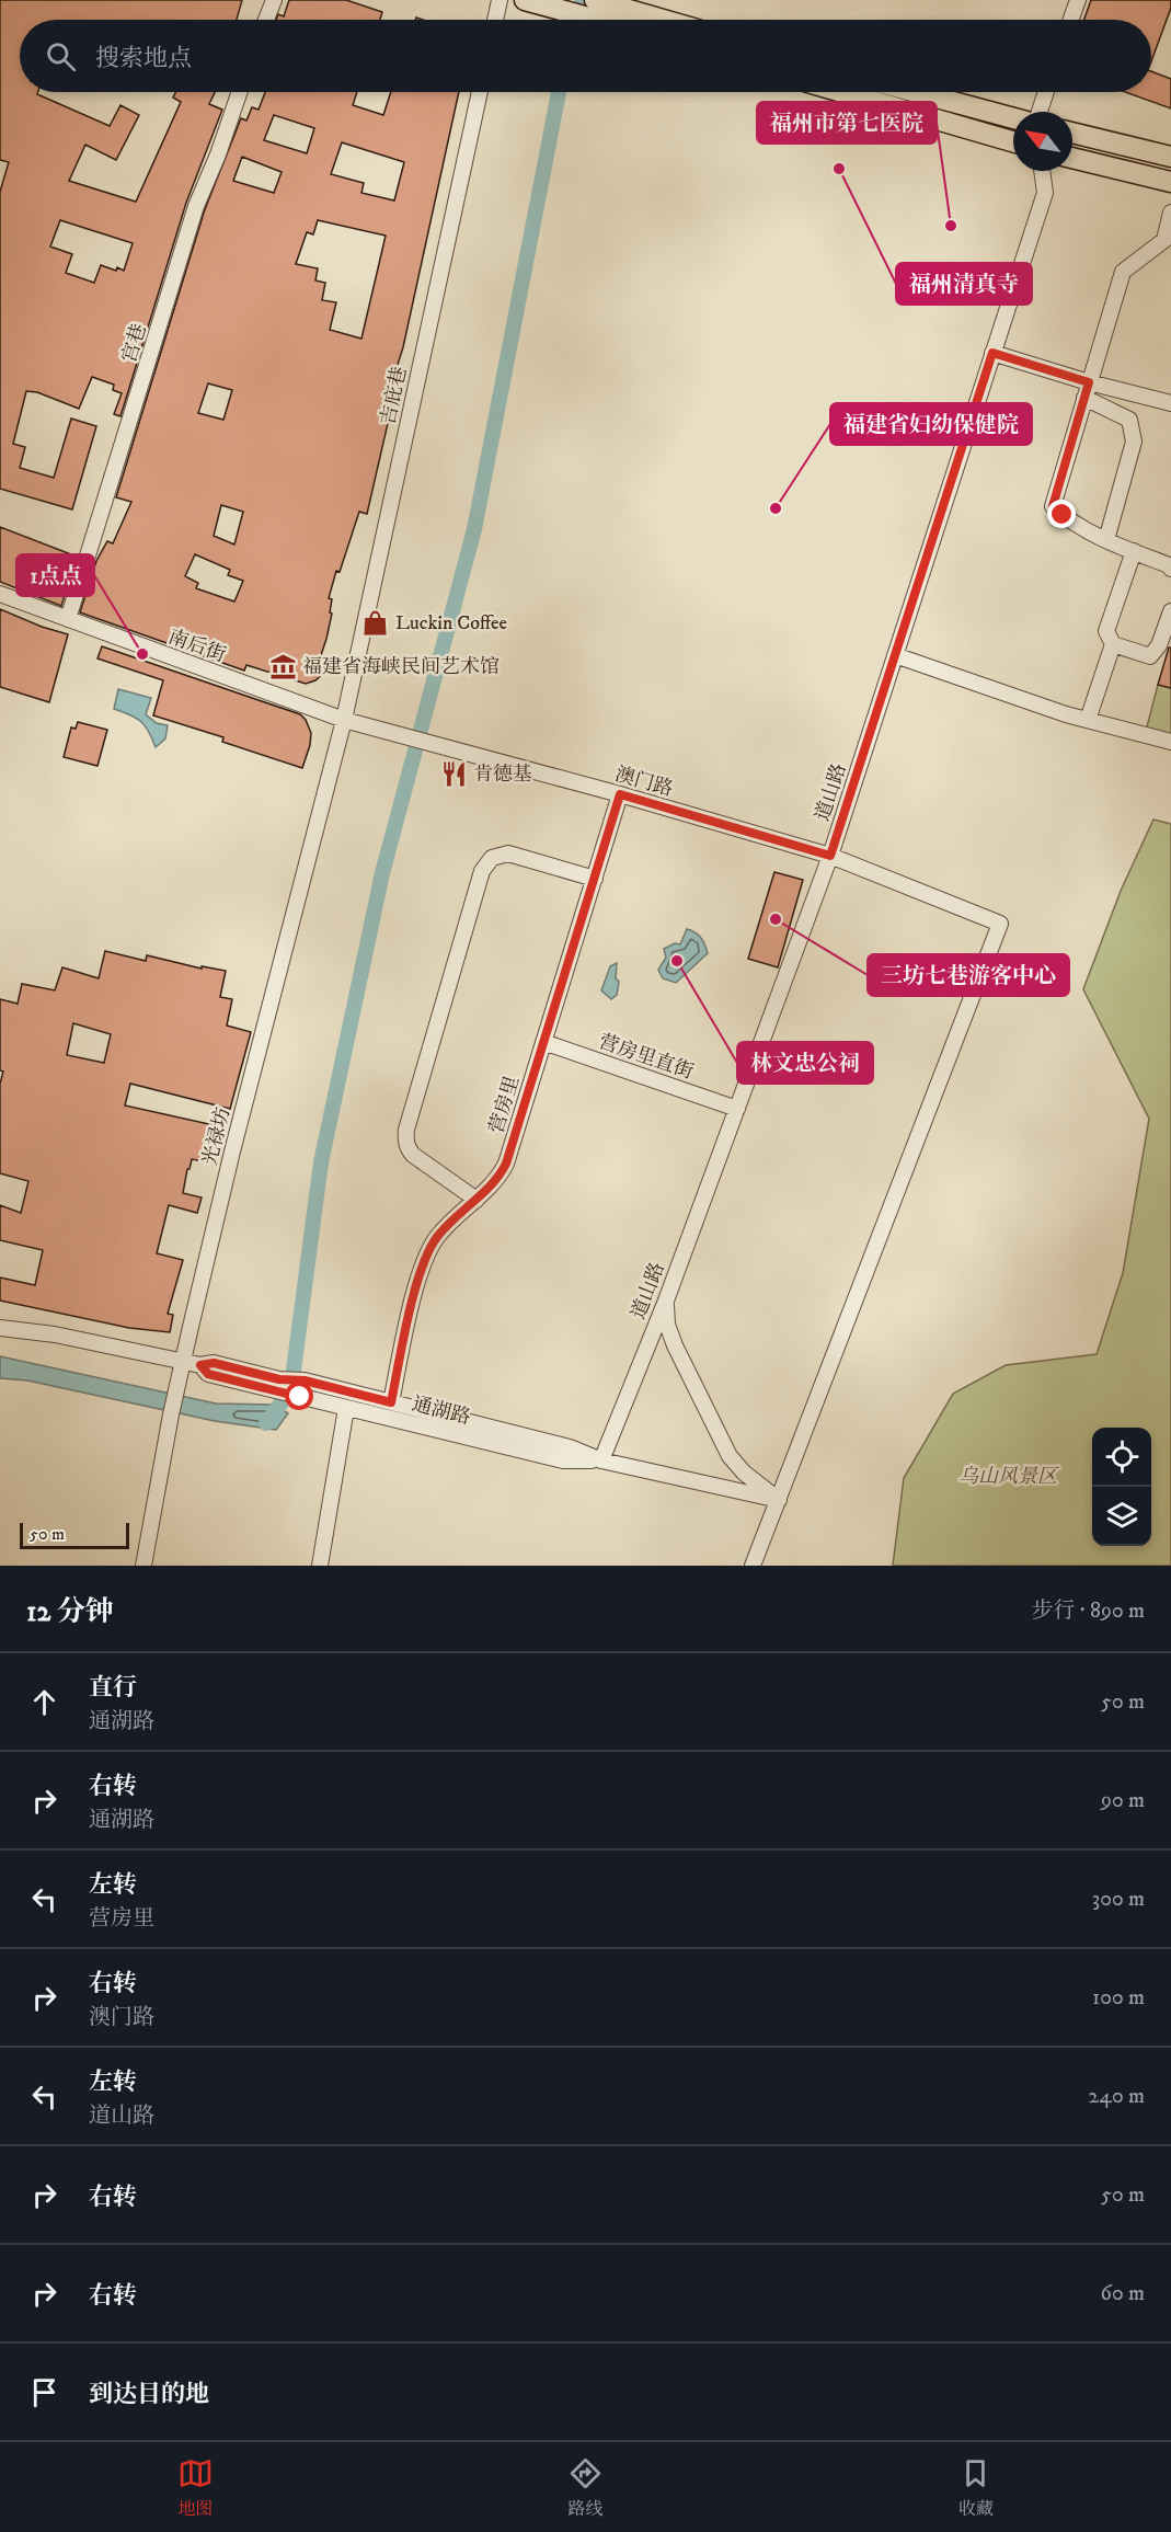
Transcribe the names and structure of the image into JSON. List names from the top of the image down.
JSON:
{
  "streets": {
    "street": [
      "宫巷",
      "吉庇巷",
      "南后街",
      "澳门路",
      "道山路",
      "营房里直街",
      "营房里",
      "光禄坊",
      "通湖路"
    ]
  },
  "crossings": [
    ["宫巷", "南后街"],
    ["吉庇巷", "南后街"],
    ["吉庇巷", "澳门路"],
    ["吉庇巷", "光禄坊"],
    ["南后街", "澳门路"],
    ["南后街", "光禄坊"],
    ["澳门路", "道山路"],
    ["澳门路", "营房里"],
    ["澳门路", "光禄坊"],
    ["澳门路", "通湖路"],
    ["道山路", "营房里直街"],
    ["道山路", "通湖路"],
    ["营房里直街", "营房里"],
    ["营房里", "通湖路"],
    ["光禄坊", "通湖路"]
  ],
  "parks": ["乌山风景区"],
  "places": {
    "other": [
      "福州清真寺",
      "福州市第七医院",
      "福建省妇幼保健院",
      "1点点",
      "三坊七巷游客中心",
      "林文忠公祠"
    ],
    "shop": ["Luckin Coffee"],
    "museum": ["福建省海峡民间艺术馆"],
    "restaurant": ["肯德基"]
  },
  "scale_bar": "50 m",
  "north": "top left",
  "page": {
    "search": "搜索地点",
    "scale": "50 m",
    "heading": ["12 分钟", "步行 · 890 m"],
    "list": [
      ["直行", "通湖路", "50 m"],
      ["右转", "通湖路", "90 m"],
      ["左转", "营房里", "300 m"],
      ["右转", "澳门路", "100 m"],
      ["左转", "道山路", "240 m"],
      ["右转", "50 m"],
      ["右转", "60 m"],
      "到达目的地"
    ],
    "nav": ["地图", "路线", "收藏"]
  }
}
